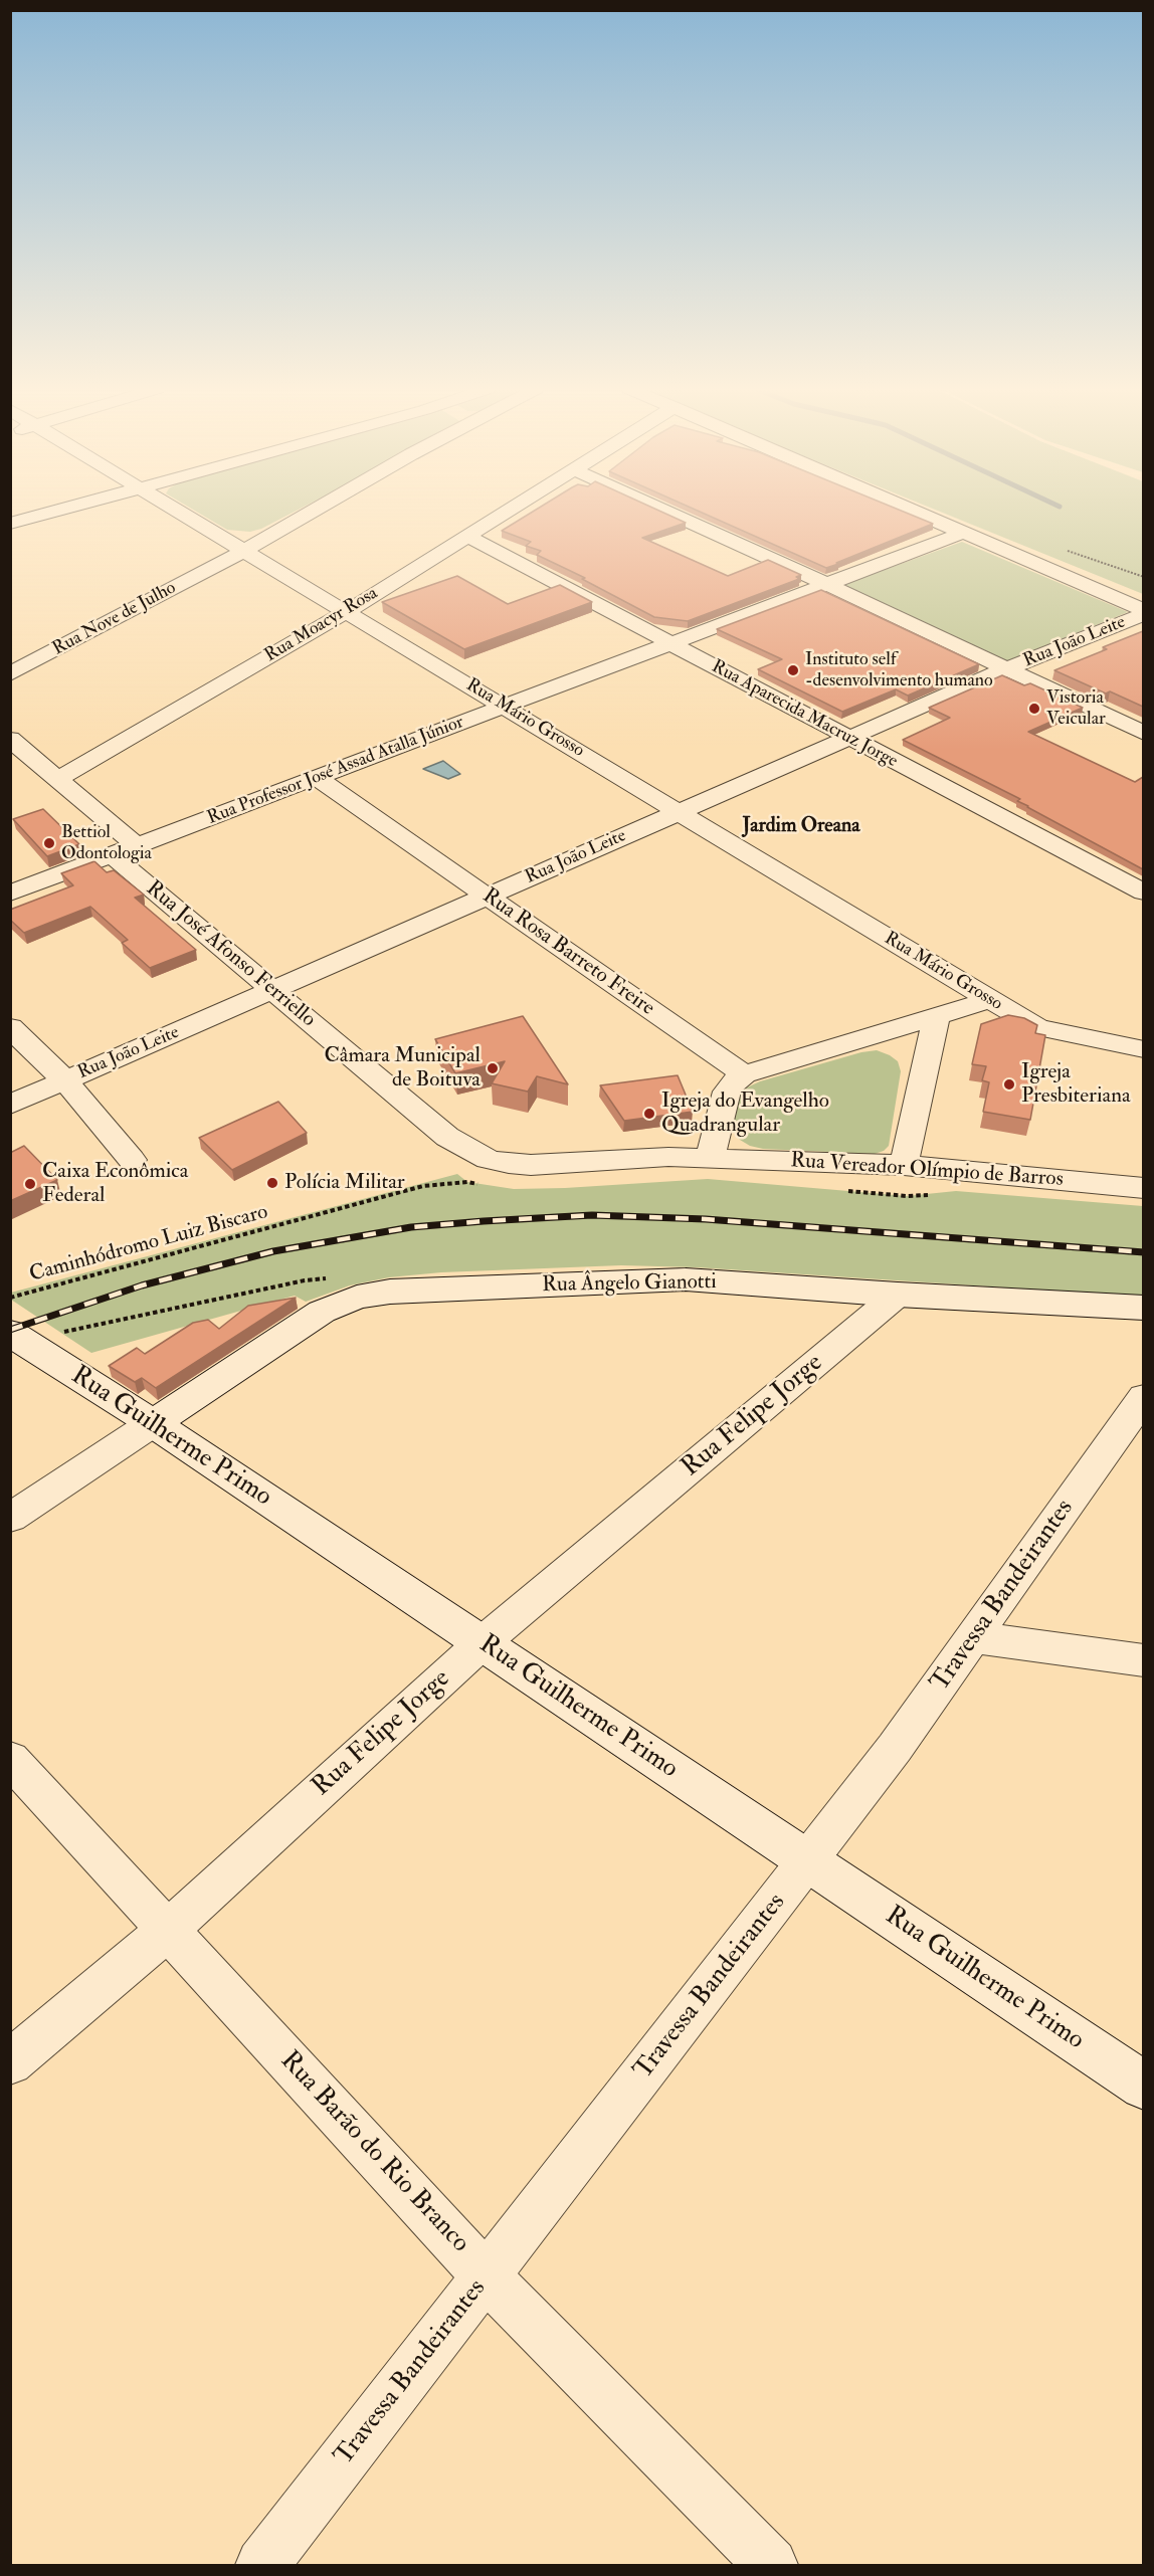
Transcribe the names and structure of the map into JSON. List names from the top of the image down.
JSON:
{
  "streets": {
    "main road": ["Rua Ângelo Gianotti", "Rua Guilherme Primo"],
    "street": [
      "Rua Nove de Julho",
      "Rua Moacyr Rosa",
      "Rua João Leite",
      "Rua Aparecida Macruz Jorge",
      "Rua Mário Grosso",
      "Rua Professor José Assad Atalla Júnior",
      "Rua Rosa Barreto Freire",
      "Rua José Afonso Ferriello",
      "Rua Vereador Olímpio de Barros",
      "Rua Felipe Jorge",
      "Travessa Bandeirantes",
      "Rua Barão do Rio Branco"
    ],
    "path": ["Caminhódromo Luiz Biscaro"]
  },
  "crossings": [
    ["Rua Nove de Julho", "Rua Mário Grosso"],
    ["Rua Moacyr Rosa", "Rua Aparecida Macruz Jorge"],
    ["Rua Moacyr Rosa", "Rua Mário Grosso"],
    ["Rua João Leite", "Rua Aparecida Macruz Jorge"],
    ["Rua João Leite", "Rua Mário Grosso"],
    ["Rua João Leite", "Rua Rosa Barreto Freire"],
    ["Rua João Leite", "Rua José Afonso Ferriello"],
    ["Rua Aparecida Macruz Jorge", "Rua Professor José Assad Atalla Júnior"],
    ["Rua Mário Grosso", "Rua Professor José Assad Atalla Júnior"],
    ["Rua Professor José Assad Atalla Júnior", "Rua Rosa Barreto Freire"],
    ["Rua Professor José Assad Atalla Júnior", "Rua José Afonso Ferriello"],
    ["Rua José Afonso Ferriello", "Rua Vereador Olímpio de Barros"],
    ["Rua Ângelo Gianotti", "Rua Felipe Jorge"],
    ["Rua Ângelo Gianotti", "Rua Guilherme Primo"],
    ["Rua Felipe Jorge", "Rua Guilherme Primo"],
    ["Rua Felipe Jorge", "Rua Barão do Rio Branco"],
    ["Rua Guilherme Primo", "Travessa Bandeirantes"],
    ["Travessa Bandeirantes", "Rua Barão do Rio Branco"]
  ],
  "districts": ["Jardim Oreana"],
  "places": [
    "Instituto self -desenvolvimento humano",
    "Vistoria Veicular",
    "Bettiol Odontologia",
    "Câmara Municipal de Boituva",
    "Igreja Presbiteriana",
    "Igreja do Evangelho Quadrangular",
    "Polícia Militar",
    "Caixa Econômica Federal"
  ]
}
